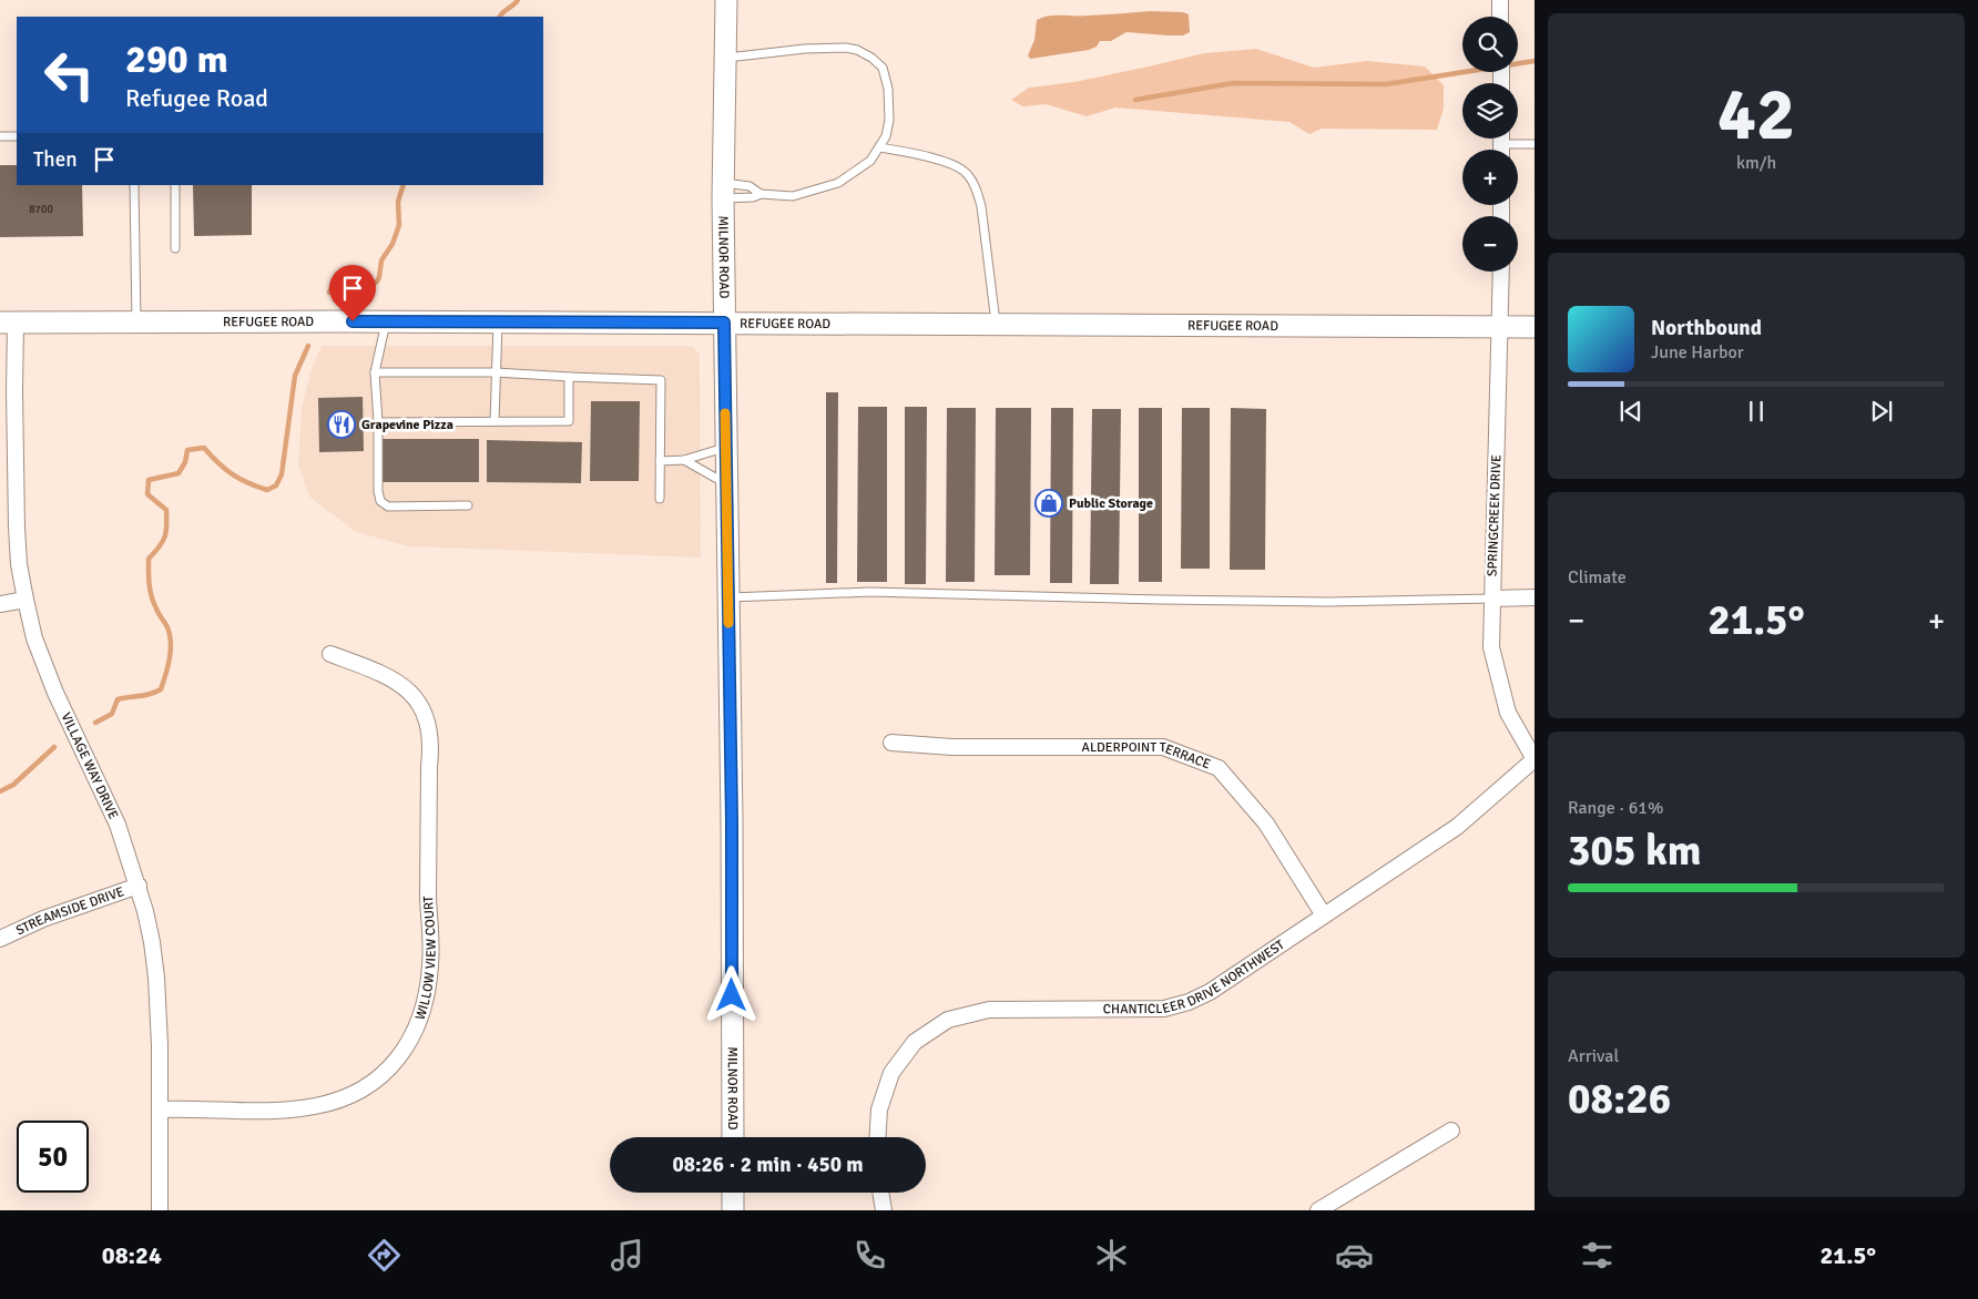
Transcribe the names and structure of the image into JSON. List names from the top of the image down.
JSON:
{
  "streets": {
    "main road": ["MILNOR ROAD", "REFUGEE ROAD"],
    "street": [
      "SPRINGCREEK DRIVE",
      "ALDERPOINT TERRACE",
      "VILLAGE WAY DRIVE",
      "STREAMSIDE DRIVE",
      "WILLOW VIEW COURT",
      "CHANTICLEER DRIVE NORTHWEST"
    ]
  },
  "crossings": [
    ["MILNOR ROAD", "REFUGEE ROAD"],
    ["REFUGEE ROAD", "SPRINGCREEK DRIVE"],
    ["REFUGEE ROAD", "VILLAGE WAY DRIVE"],
    ["SPRINGCREEK DRIVE", "CHANTICLEER DRIVE NORTHWEST"],
    ["ALDERPOINT TERRACE", "CHANTICLEER DRIVE NORTHWEST"],
    ["VILLAGE WAY DRIVE", "STREAMSIDE DRIVE"],
    ["VILLAGE WAY DRIVE", "WILLOW VIEW COURT"]
  ],
  "places": {
    "restaurant": ["Grapevine Pizza"],
    "shop": ["Public Storage"]
  },
  "house_numbers": ["8700"],
  "page": {
    "tile": [
      ["42", "km/h"],
      "Climate",
      ["Range · 61%", "305 km"],
      ["Arrival", "08:26"]
    ],
    "map_buttons": ["+", "−"],
    "turn": ["290 m", "Refugee Road"],
    "then": "Then",
    "song": ["Northbound", "June Harbor"],
    "heat": ["−", "21.5°", "+"],
    "limit": "50",
    "trip": "08:26 · 2 min · 450 m",
    "tabs": ["08:24", "21.5°"]
  }
}
